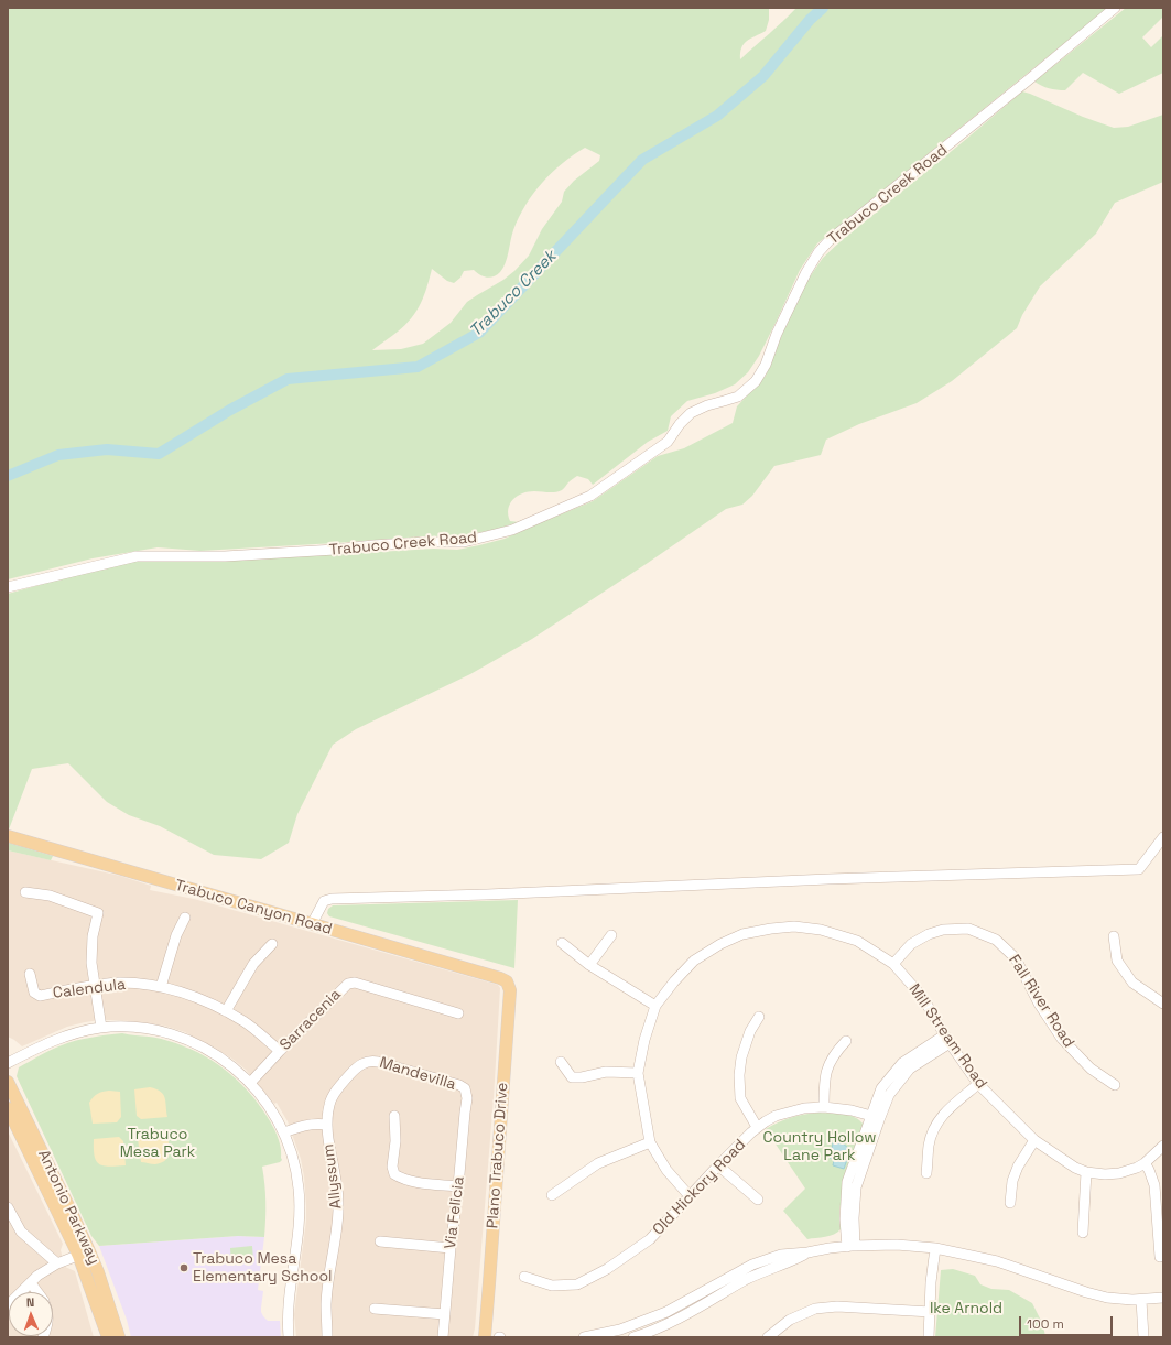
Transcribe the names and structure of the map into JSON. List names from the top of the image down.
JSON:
{
  "streets": {
    "main road": ["Trabuco Canyon Road", "Plano Trabuco Drive", "Antonio Parkway"],
    "street": [
      "Trabuco Creek Road",
      "Calendula",
      "Fall River Road",
      "Sarracenia",
      "Mill Stream Road",
      "Mandevilla",
      "Allyssum",
      "Old Hickory Road",
      "Via Felicia"
    ]
  },
  "crossings": [
    ["Trabuco Canyon Road", "Plano Trabuco Drive"],
    ["Calendula", "Sarracenia"],
    ["Fall River Road", "Mill Stream Road"],
    ["Mill Stream Road", "Old Hickory Road"],
    ["Mandevilla", "Allyssum"],
    ["Mandevilla", "Via Felicia"]
  ],
  "water": ["Trabuco Creek"],
  "parks": ["Trabuco Mesa Park", "Country Hollow Lane Park", "Ike Arnold"],
  "places": ["Trabuco Mesa Elementary School"],
  "scale_bar": "100 m",
  "north": "top"
}
